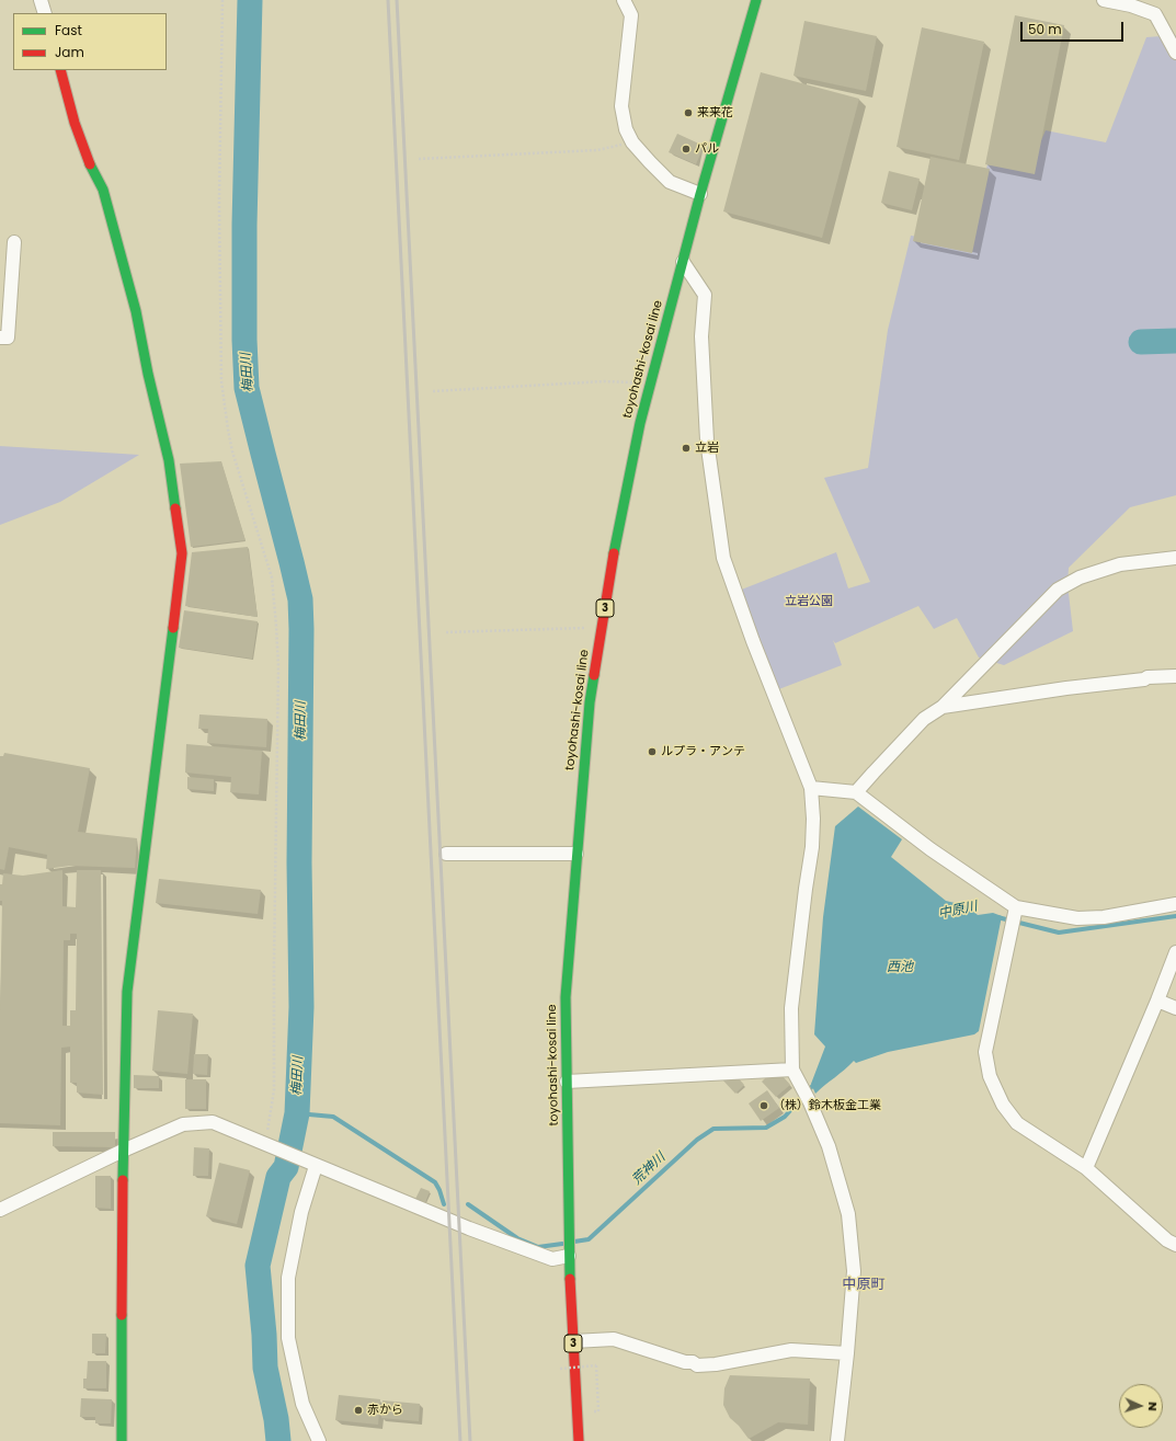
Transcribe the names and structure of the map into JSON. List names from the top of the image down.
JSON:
{
  "streets": {
    "main road": ["toyohashi-kosai line", "3"]
  },
  "districts": ["中原町"],
  "water": [
    "梅田川",
    "中原川",
    "西池",
    "荒神川"
  ],
  "parks": ["立岩公園"],
  "places": [
    "来来花",
    "パル",
    "立岩",
    "ルプラ・アンテ",
    "（株）鈴木板金工業",
    "赤から"
  ],
  "legend": ["Fast", "Jam"],
  "scale_bar": "50 m",
  "north": "right"
}
